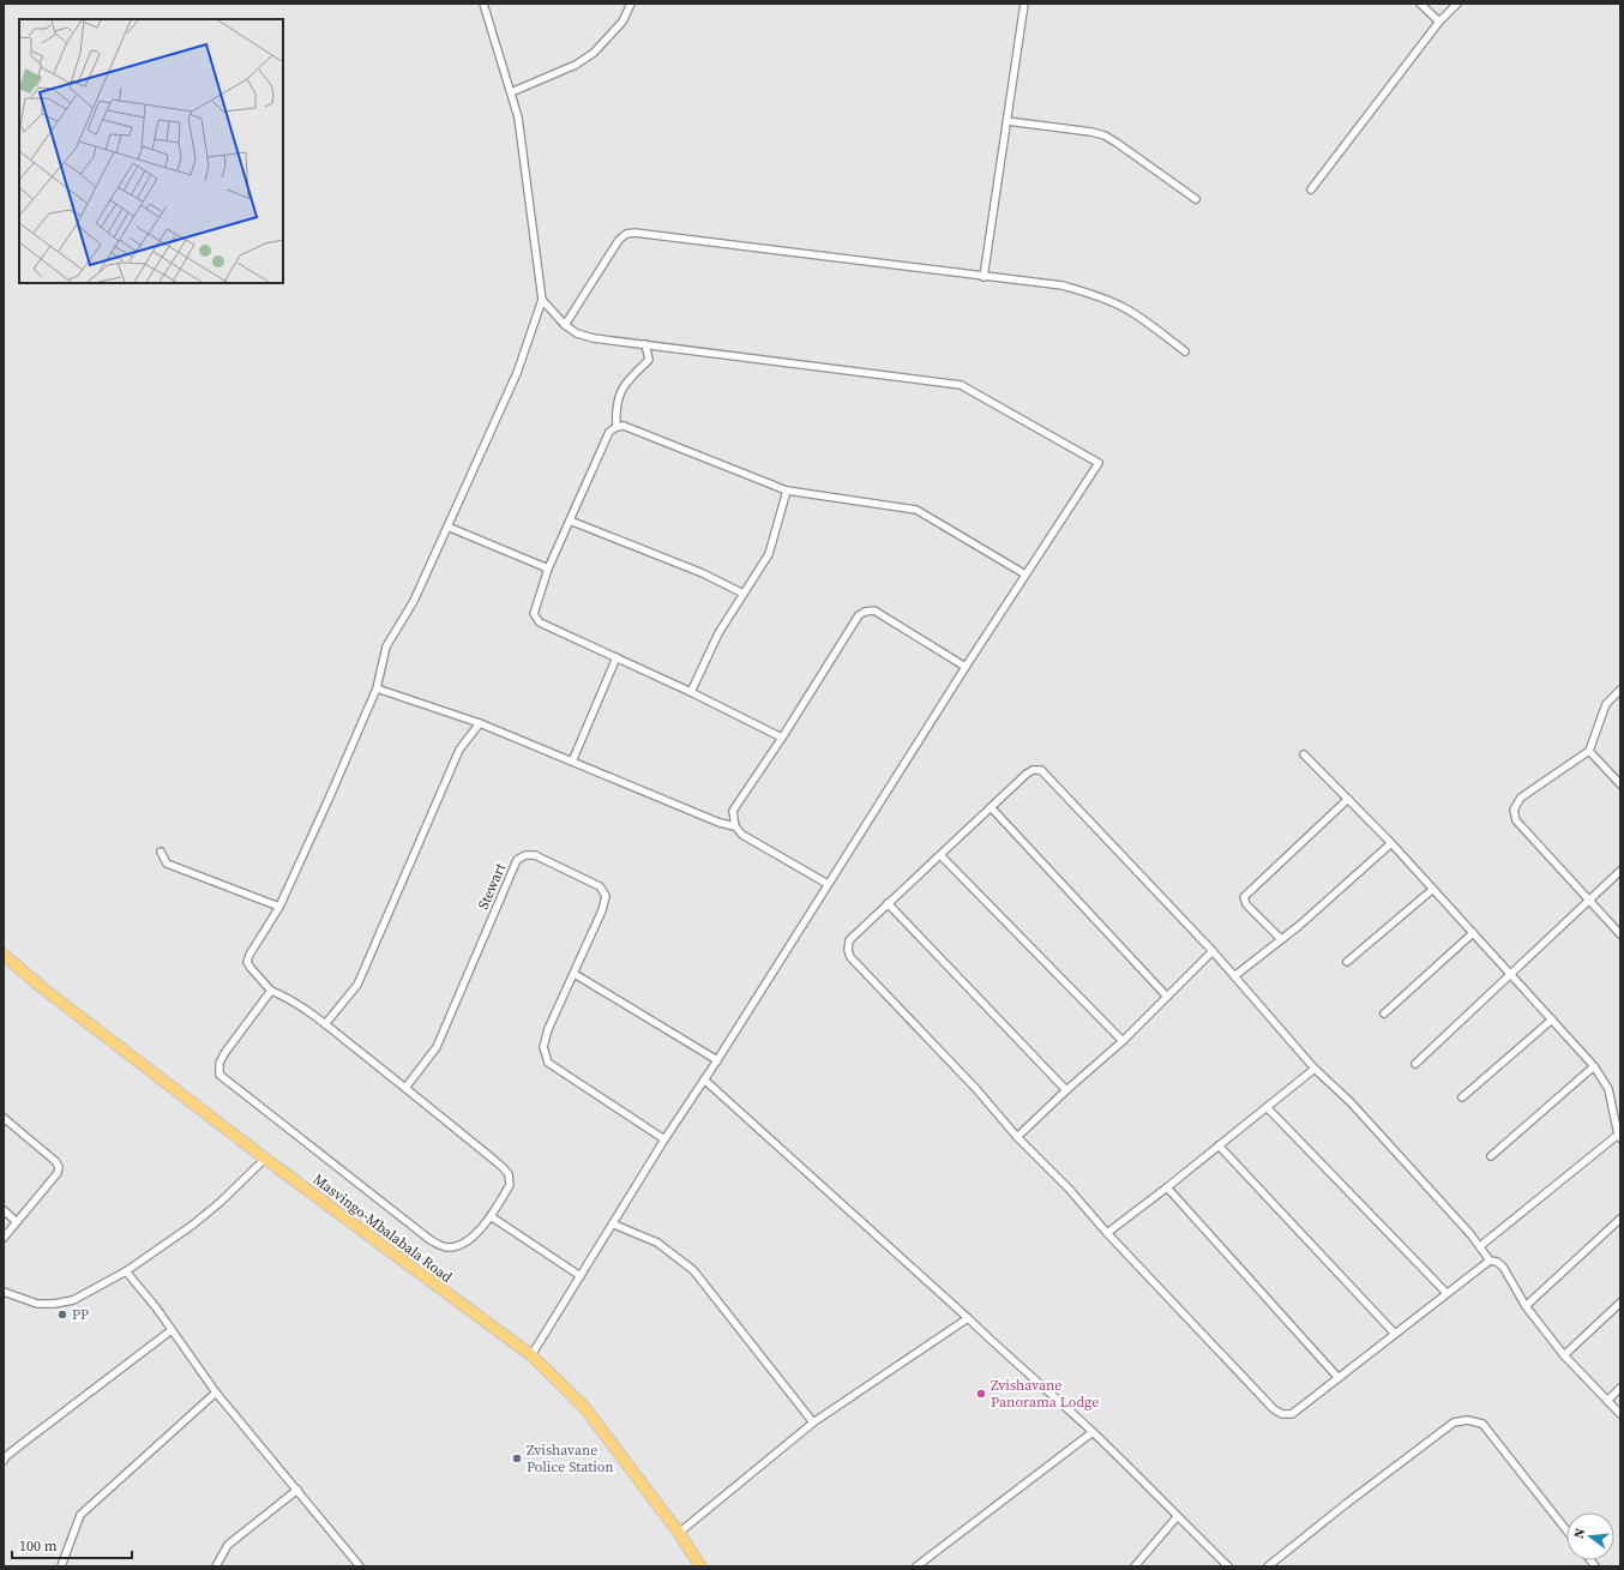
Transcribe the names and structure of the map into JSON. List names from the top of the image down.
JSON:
{
  "streets": {
    "highway": ["Masvingo-Mbalabala Road"],
    "street": ["Stewart"]
  },
  "places": ["PP", "Zvishavane Panorama Lodge", "Zvishavane Police Station"],
  "scale_bar": "100 m",
  "north": "left"
}
